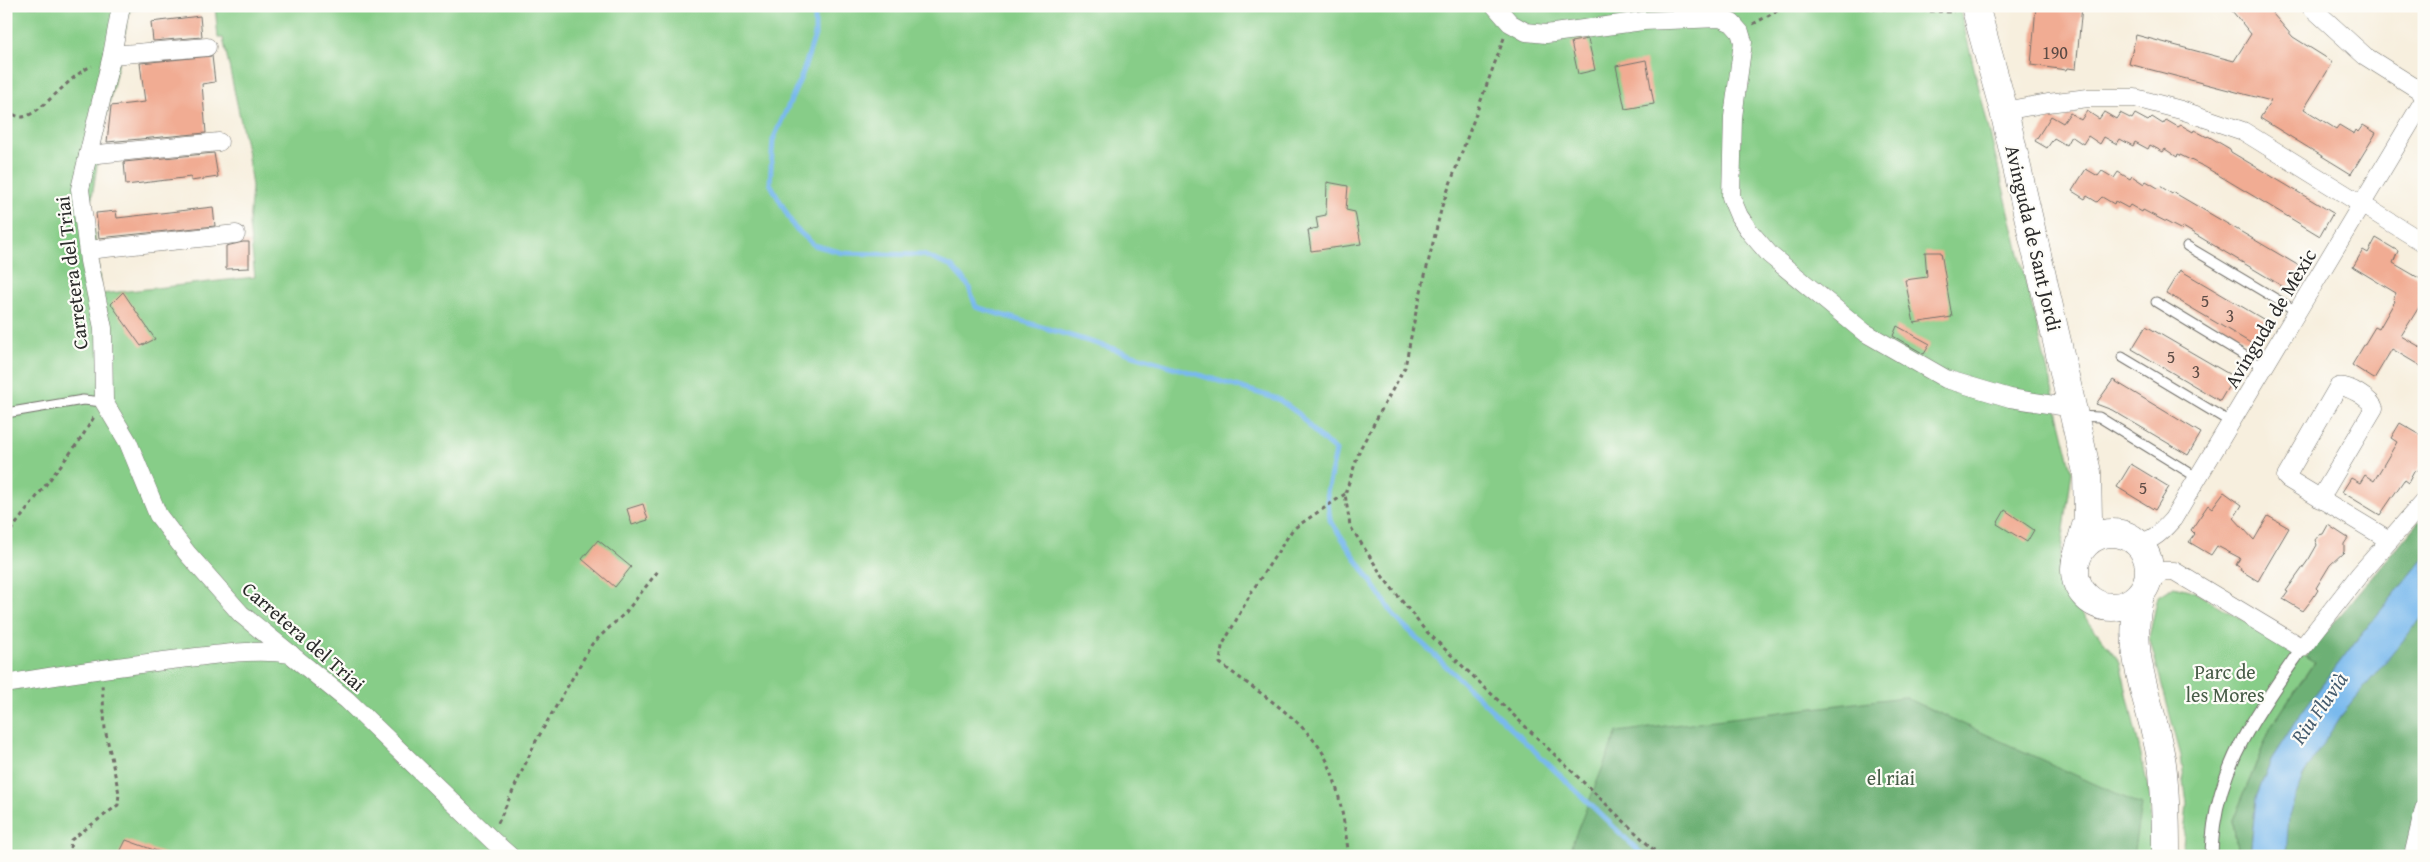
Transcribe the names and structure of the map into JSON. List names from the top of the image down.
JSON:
{
  "streets": {
    "main road": ["Avinguda de Sant Jordi"],
    "street": ["Carretera del Triai", "Avinguda de Mèxic"]
  },
  "crossings": [
    ["Avinguda de Sant Jordi", "Avinguda de Mèxic"]
  ],
  "water": ["Riu Fluvià"],
  "parks": ["Parc de les Mores", "el riai"],
  "house_numbers": [
    "190",
    "5",
    "3",
    "5",
    "3",
    "5"
  ]
}
